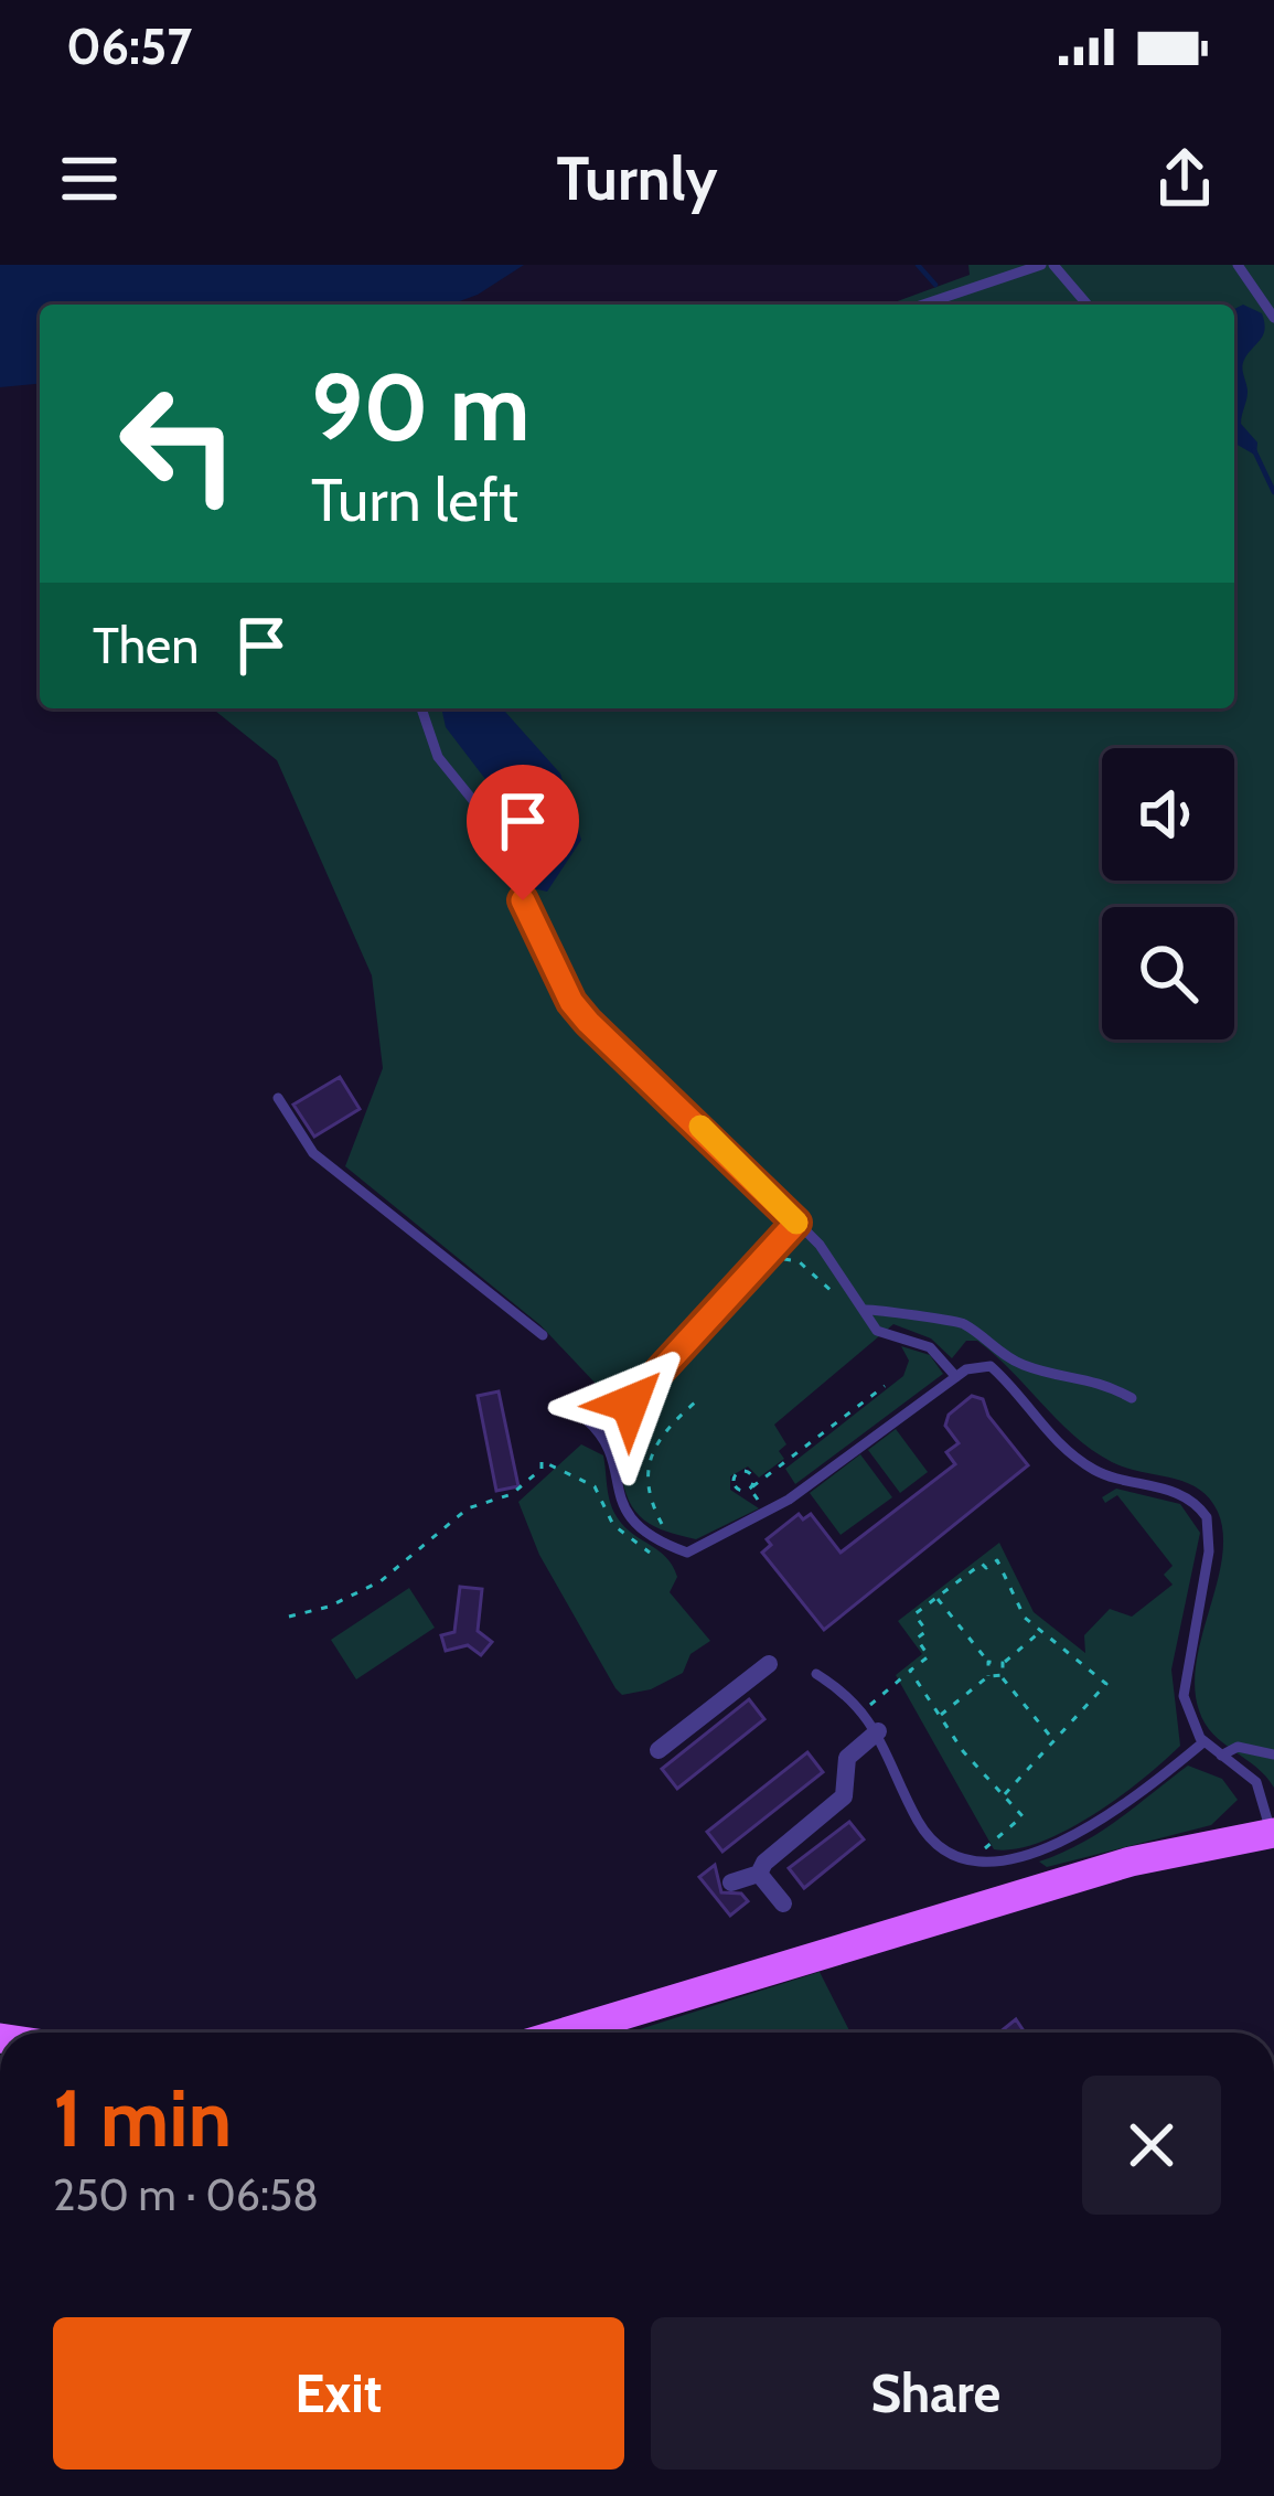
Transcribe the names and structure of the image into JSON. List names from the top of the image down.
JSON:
{
  "page": {
    "status": "06:57",
    "header": "Turnly",
    "turn": ["90 m", "Turn left"],
    "then": "Then",
    "heading": ["1 min", "250 m · 06:58"],
    "buttons": ["Exit", "Share"]
  }
}
